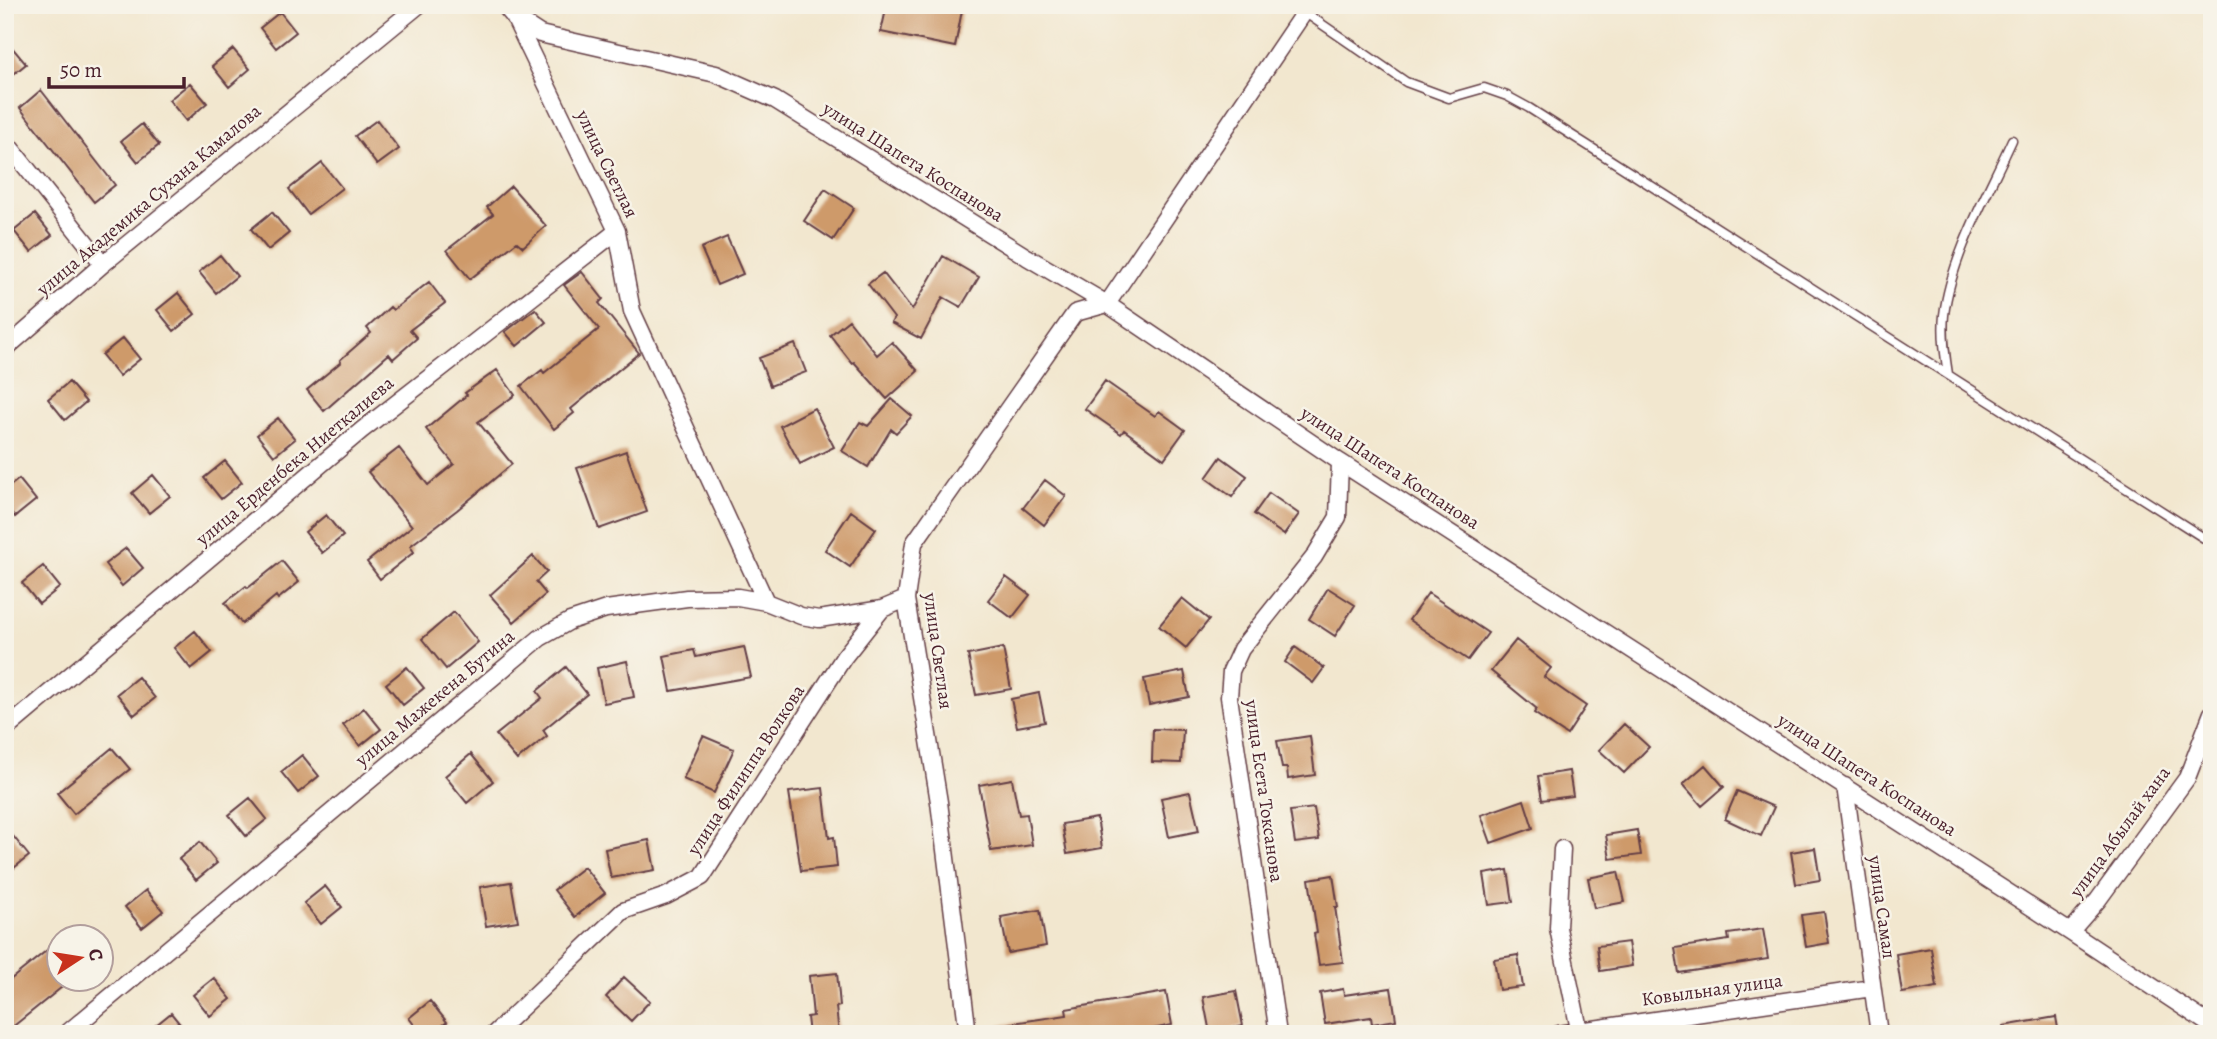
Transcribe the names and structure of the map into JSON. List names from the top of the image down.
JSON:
{
  "streets": {
    "street": [
      "улица Шапета Коспанова",
      "улица Светлая",
      "улица Академика Сухана Камалова",
      "улица Ерденбека Ниеткалиева",
      "улица Мажекена Бутина",
      "улица Филиппа Волкова",
      "улица Есета Токсанова",
      "улица Абылай хана",
      "улица Самал",
      "Ковыльная улица"
    ]
  },
  "crossings": [
    ["улица Шапета Коспанова", "улица Светлая"],
    ["улица Шапета Коспанова", "улица Есета Токсанова"],
    ["улица Шапета Коспанова", "улица Абылай хана"],
    ["улица Шапета Коспанова", "улица Самал"],
    ["улица Светлая", "улица Ерденбека Ниеткалиева"],
    ["улица Светлая", "улица Мажекена Бутина"],
    ["улица Мажекена Бутина", "улица Филиппа Волкова"],
    ["улица Самал", "Ковыльная улица"]
  ],
  "scale_bar": "50 m",
  "north": "right"
}
